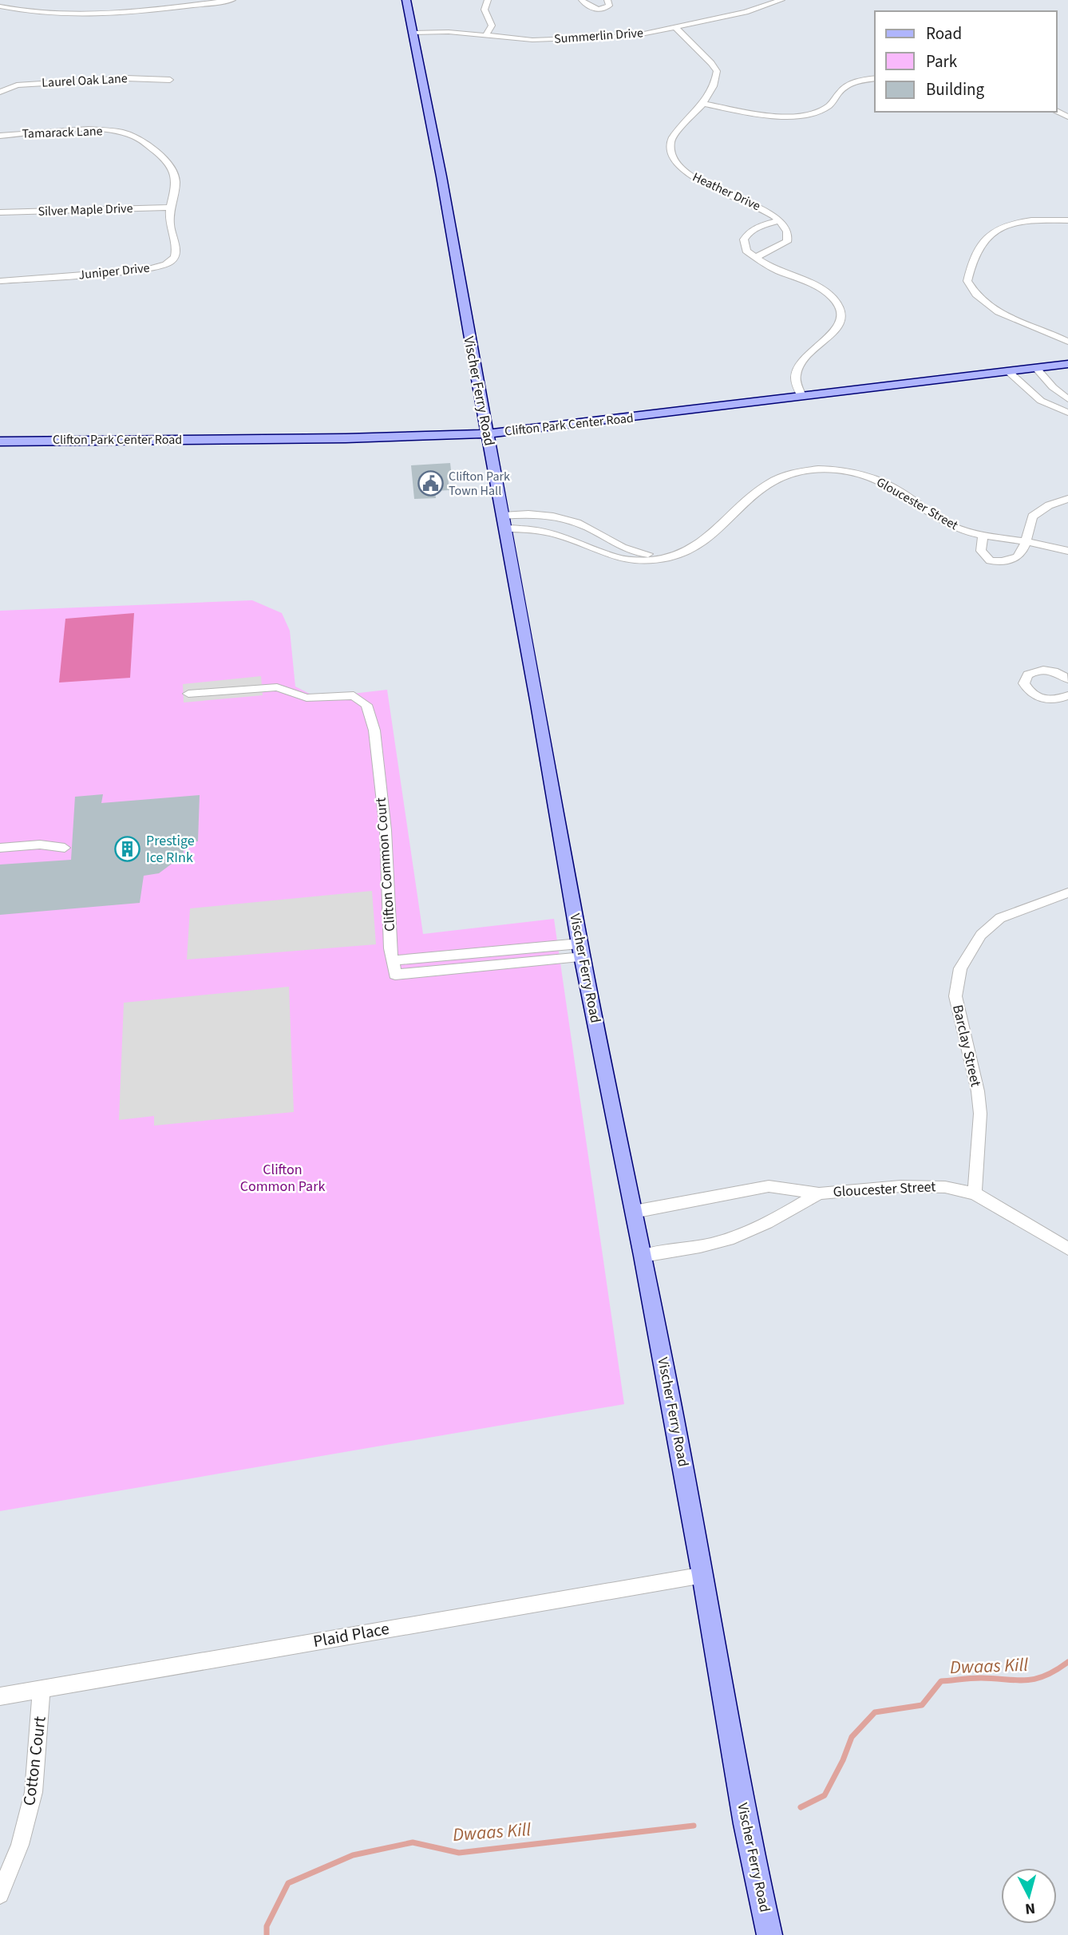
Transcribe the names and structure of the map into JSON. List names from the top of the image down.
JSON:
{
  "streets": {
    "street": [
      "Summerlin Drive",
      "Laurel Oak Lane",
      "Tamarack Lane",
      "Heather Drive",
      "Silver Maple Drive",
      "Juniper Drive",
      "Vischer Ferry Road",
      "Clifton Park Center Road",
      "Gloucester Street",
      "Clifton Common Court",
      "Barclay Street",
      "Plaid Place",
      "Cotton Court"
    ]
  },
  "crossings": [
    ["Summerlin Drive", "Heather Drive"],
    ["Summerlin Drive", "Vischer Ferry Road"],
    ["Tamarack Lane", "Silver Maple Drive"],
    ["Tamarack Lane", "Juniper Drive"],
    ["Silver Maple Drive", "Juniper Drive"],
    ["Vischer Ferry Road", "Clifton Park Center Road"],
    ["Vischer Ferry Road", "Gloucester Street"],
    ["Vischer Ferry Road", "Clifton Common Court"],
    ["Vischer Ferry Road", "Plaid Place"],
    ["Gloucester Street", "Barclay Street"],
    ["Plaid Place", "Cotton Court"]
  ],
  "water": ["Dwaas Kill"],
  "parks": ["Clifton Common Park"],
  "places": {
    "public building": ["Clifton Park Town Hall"],
    "building": ["Prestige Ice RInk"]
  },
  "legend": ["Road", "Park", "Building"],
  "north": "bottom"
}
